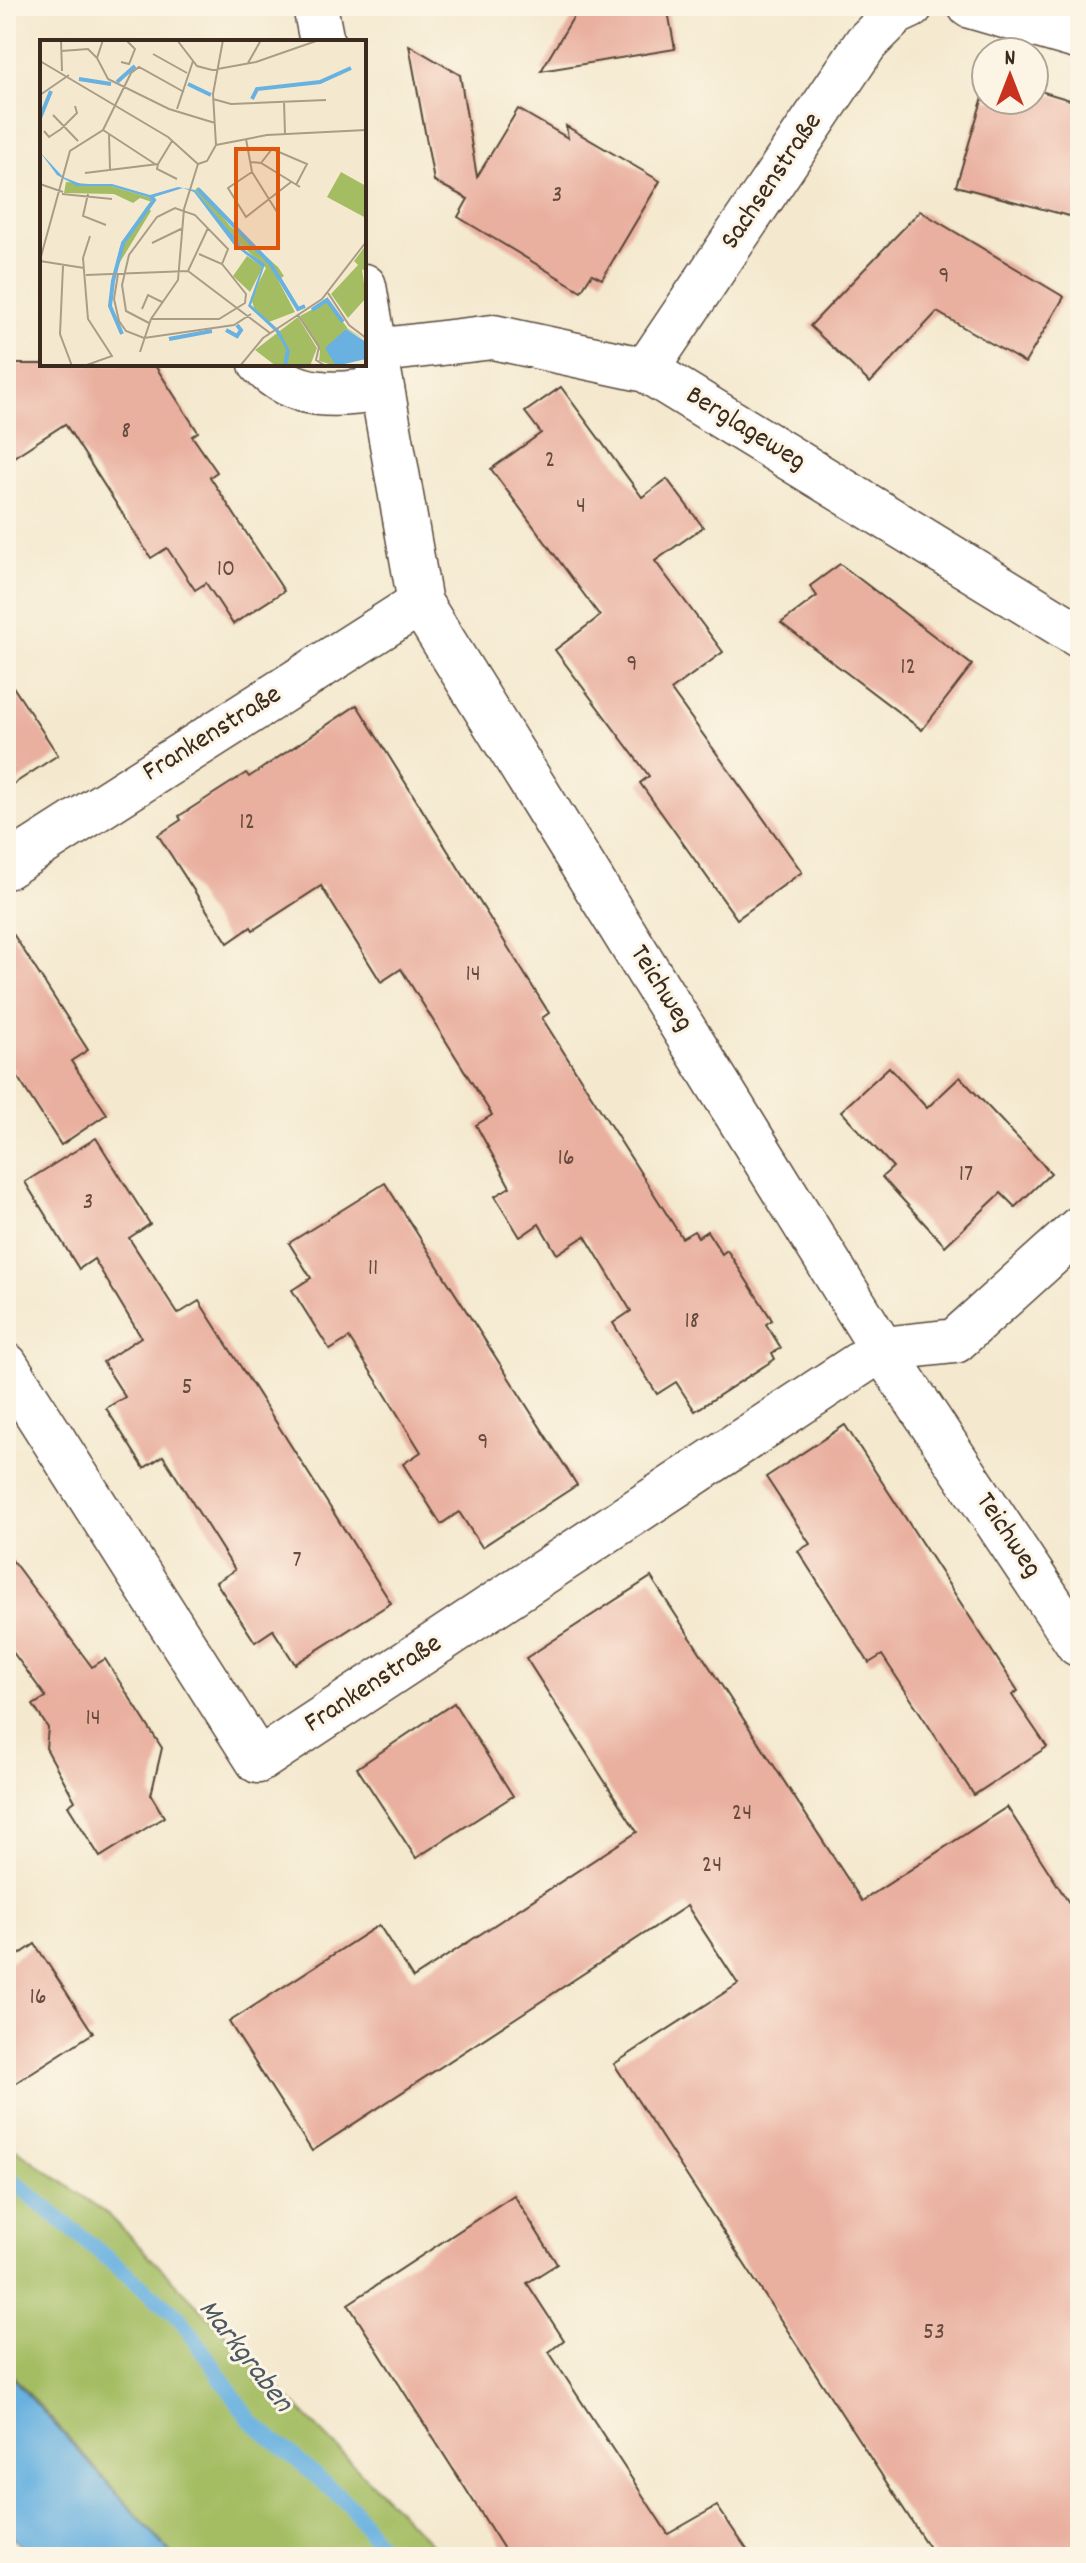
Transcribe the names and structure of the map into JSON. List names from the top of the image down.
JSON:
{
  "streets": {
    "street": [
      "Sachsenstraße",
      "Berglageweg",
      "Frankenstraße",
      "Teichweg"
    ]
  },
  "crossings": [
    ["Sachsenstraße", "Berglageweg"],
    ["Berglageweg", "Teichweg"],
    ["Frankenstraße", "Teichweg"]
  ],
  "water": ["Markgraben"],
  "house_numbers": [
    "3",
    "9",
    "8",
    "2",
    "4",
    "10",
    "9",
    "12",
    "12",
    "14",
    "16",
    "17",
    "3",
    "11",
    "18",
    "5",
    "9",
    "7",
    "14",
    "24",
    "24",
    "16",
    "53"
  ],
  "north": "top"
}
